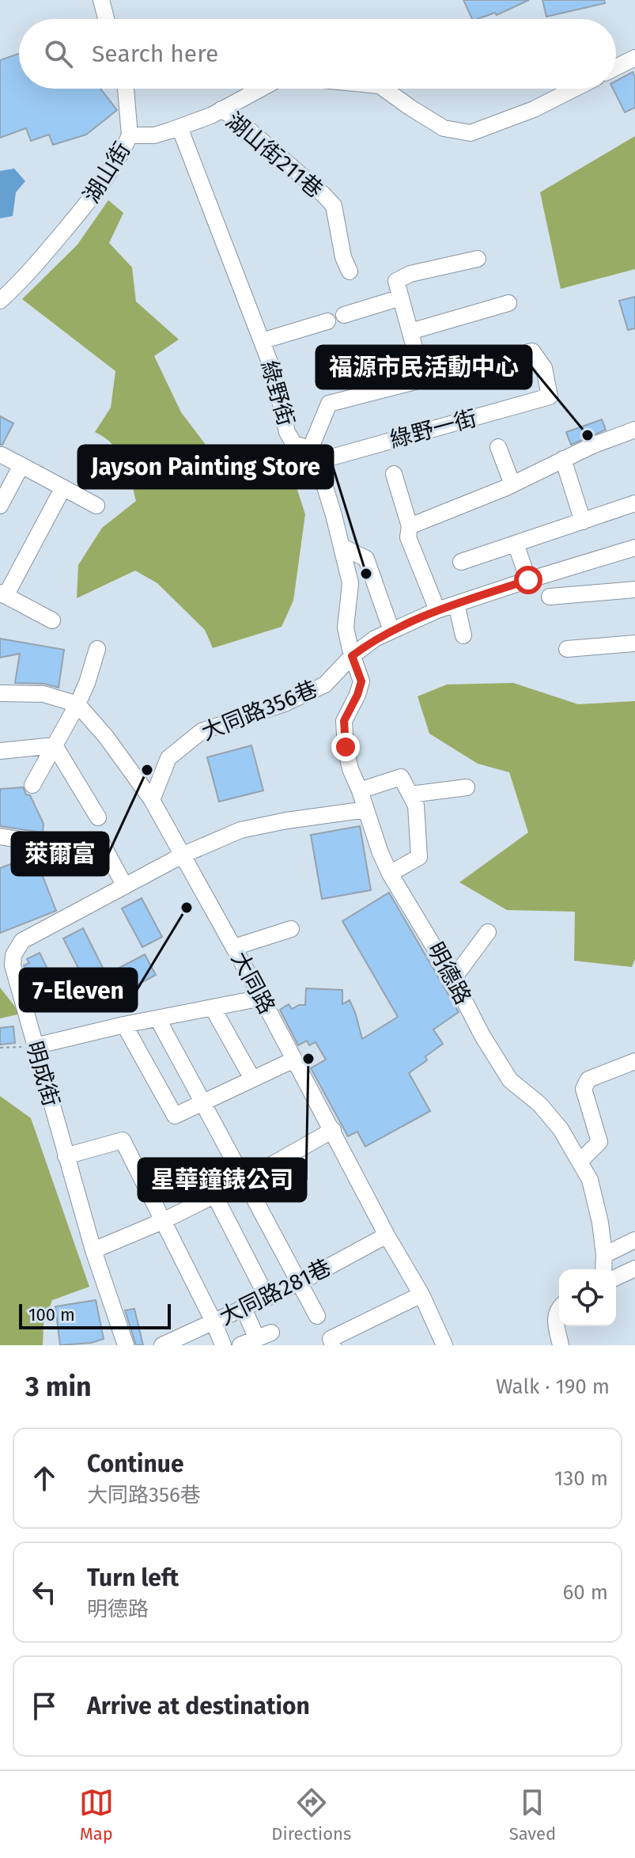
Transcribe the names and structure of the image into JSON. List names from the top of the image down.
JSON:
{
  "streets": {
    "street": [
      "湖山街211巷",
      "湖山街",
      "綠野街",
      "綠野一街",
      "大同路356巷",
      "明德路",
      "大同路",
      "明成街",
      "大同路281巷"
    ]
  },
  "crossings": [
    ["湖山街211巷", "湖山街"],
    ["湖山街", "綠野街"],
    ["綠野街", "綠野一街"],
    ["大同路356巷", "明德路"],
    ["大同路356巷", "大同路"],
    ["明德路", "明成街"],
    ["大同路", "明成街"],
    ["大同路", "大同路281巷"]
  ],
  "places": [
    "福源市民活動中心",
    "Jayson Painting Store",
    "萊爾富",
    "7-Eleven",
    "星華鐘錶公司"
  ],
  "scale_bar": "100 m",
  "page": {
    "search": "Search here",
    "scale": "100 m",
    "heading": ["3 min", "Walk · 190 m"],
    "list": [
      ["Continue", "大同路356巷", "130 m"],
      ["Turn left", "明德路", "60 m"],
      "Arrive at destination"
    ],
    "nav": ["Map", "Directions", "Saved"]
  }
}
